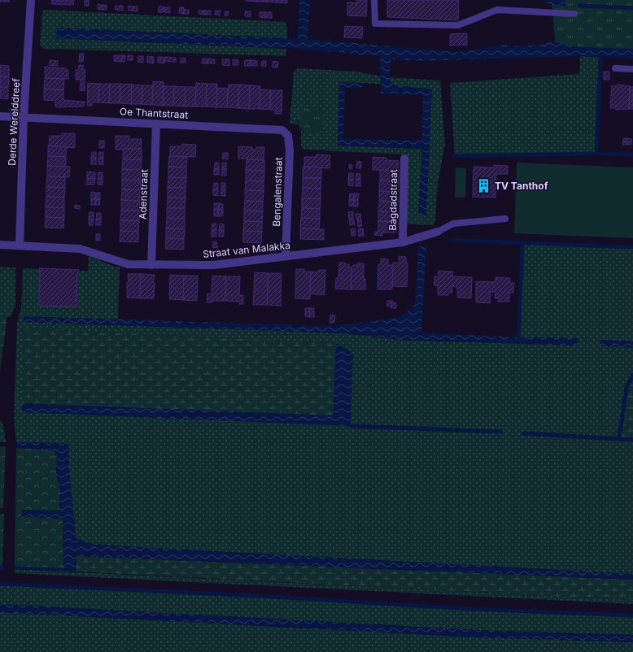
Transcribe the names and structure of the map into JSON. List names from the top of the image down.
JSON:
{
  "streets": {
    "street": [
      "Oe Thantstraat",
      "Derde Werelddreef",
      "Bengalenstraat",
      "Adenstraat",
      "Bagdadstraat",
      "Straat van Malakka"
    ]
  },
  "crossings": [
    ["Oe Thantstraat", "Derde Werelddreef"],
    ["Oe Thantstraat", "Bengalenstraat"],
    ["Oe Thantstraat", "Adenstraat"],
    ["Derde Werelddreef", "Straat van Malakka"],
    ["Bengalenstraat", "Straat van Malakka"],
    ["Adenstraat", "Straat van Malakka"],
    ["Bagdadstraat", "Straat van Malakka"]
  ],
  "places": {
    "building": ["TV Tanthof"]
  }
}
